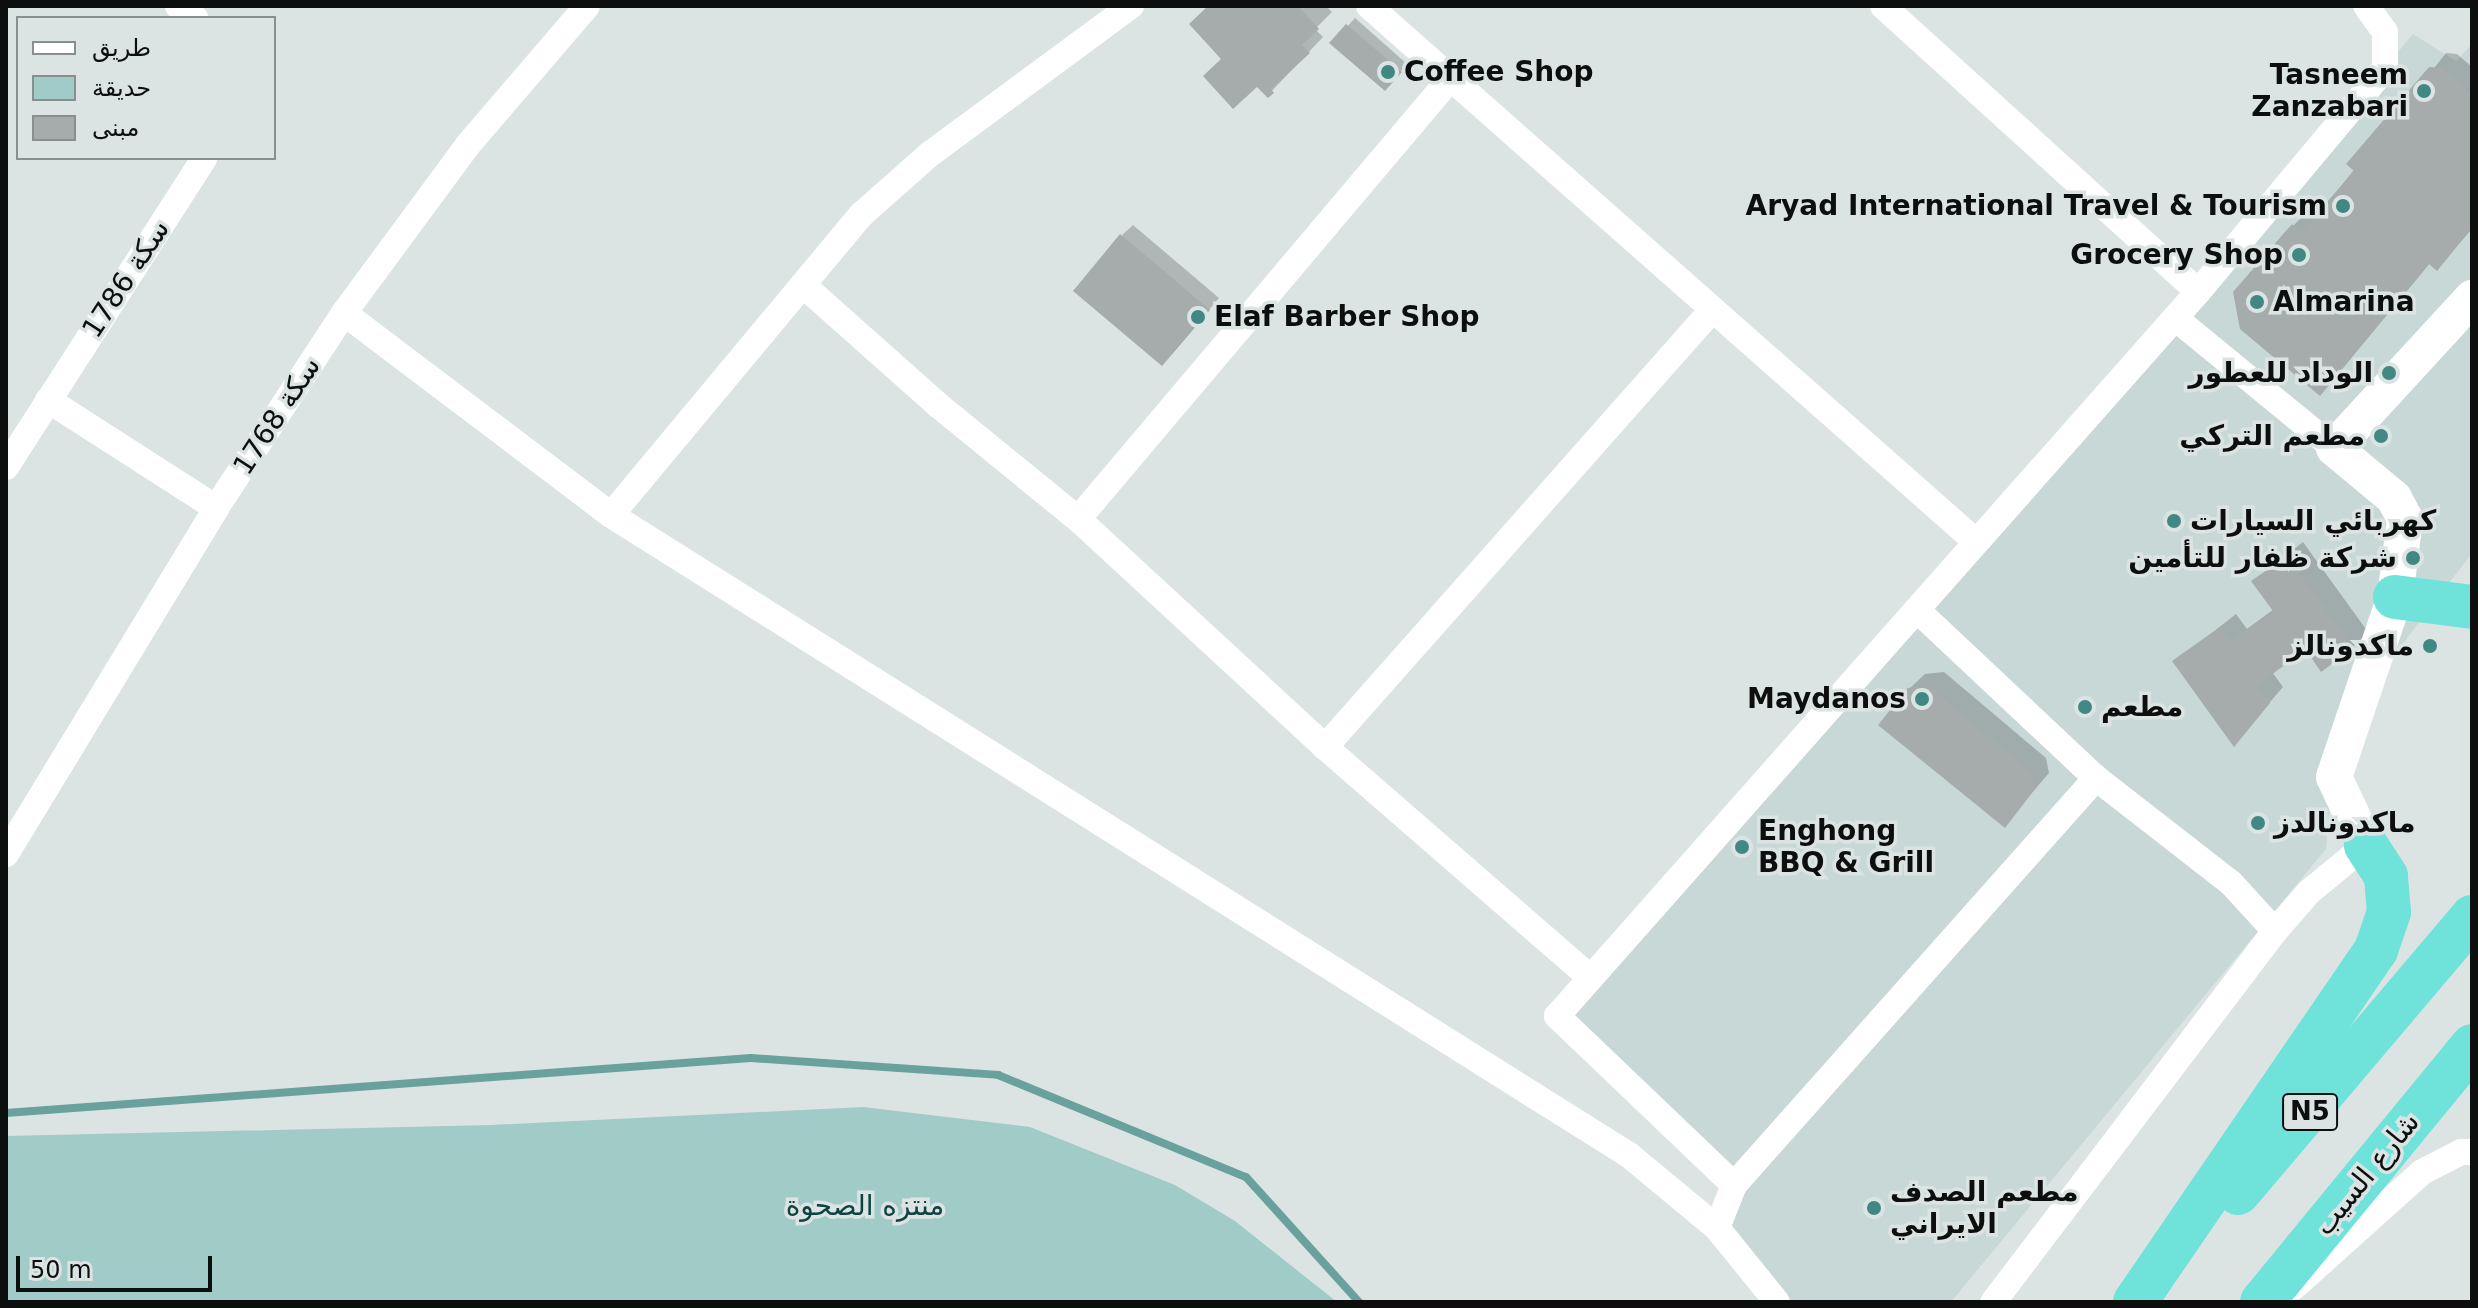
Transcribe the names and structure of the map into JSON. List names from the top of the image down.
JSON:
{
  "streets": {
    "highway": ["N5", "شارع السيب"],
    "street": ["سكة 1786", "سكة 1768"]
  },
  "parks": ["منتزه الصحوة"],
  "places": [
    "Coffee Shop",
    "Tasneem Zanzabari",
    "Aryad International Travel & Tourism",
    "Grocery Shop",
    "Almarina",
    "Elaf Barber Shop",
    "الوداد للعطور",
    "مطعم التركي",
    "كهربائي السيارات",
    "شركة ظفار للتأمين",
    "ماكدونالز",
    "Maydanos",
    "مطعم",
    "ماكدونالدز",
    "Enghong BBQ & Grill",
    "مطعم الصدف الايراني"
  ],
  "legend": ["طريق", "حديقة", "مبنى"],
  "scale_bar": "50 m"
}
